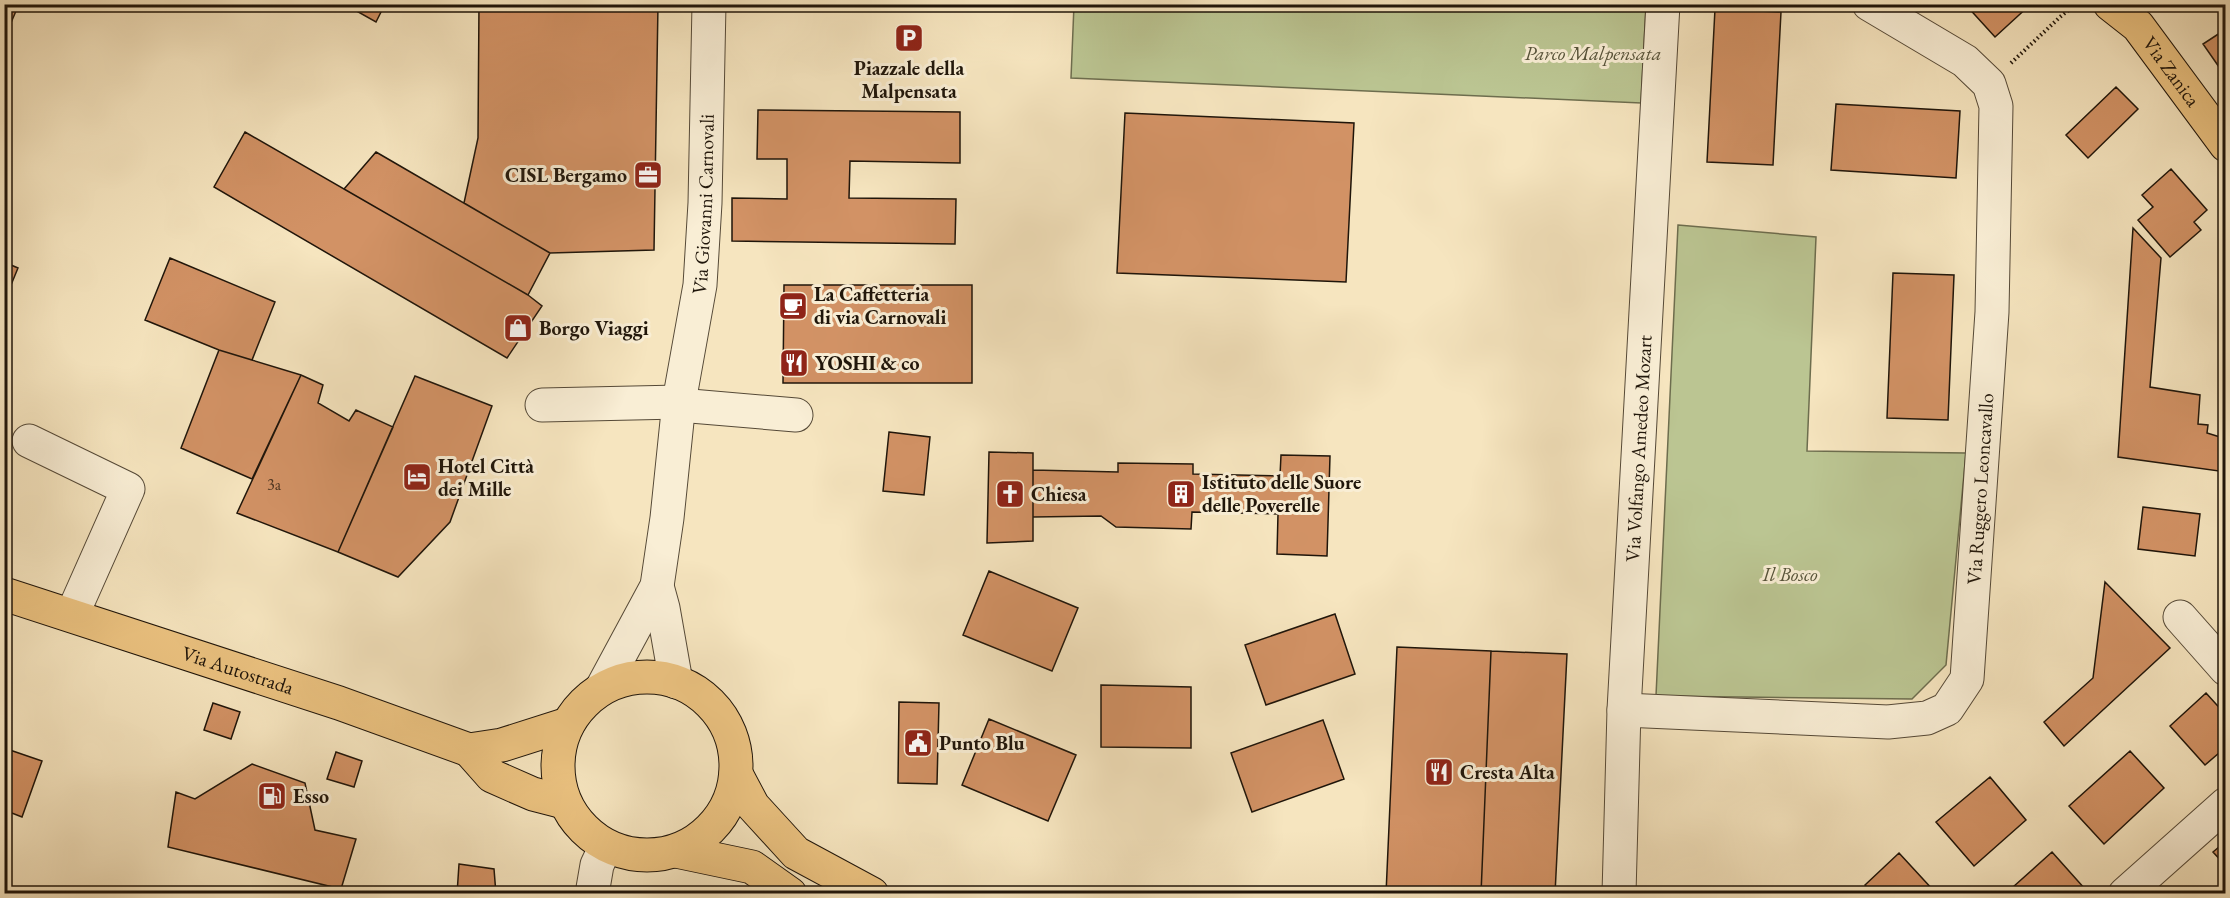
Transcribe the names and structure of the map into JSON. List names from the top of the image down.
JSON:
{
  "streets": {
    "main road": ["Via Zanica", "Via Autostrada"],
    "street": ["Via Giovanni Carnovali", "Via Volfango Amedeo Mozart", "Via Ruggero Leoncavallo"]
  },
  "crossings": [
    ["Via Giovanni Carnovali", "Via Autostrada"],
    ["Via Volfango Amedeo Mozart", "Via Ruggero Leoncavallo"]
  ],
  "parks": ["Parco Malpensata", "Il Bosco"],
  "places": {
    "parking": ["Piazzale della Malpensata"],
    "office": ["CISL Bergamo"],
    "cafe": ["La Caffetteria di via Carnovali"],
    "shop": ["Borgo Viaggi"],
    "restaurant": ["YOSHI & co", "Cresta Alta"],
    "hotel": ["Hotel Città dei Mille"],
    "church": ["Chiesa"],
    "building": ["Istituto delle Suore delle Poverelle"],
    "public building": ["Punto Blu"],
    "fuel station": ["Esso"]
  },
  "house_numbers": ["3a"]
}
